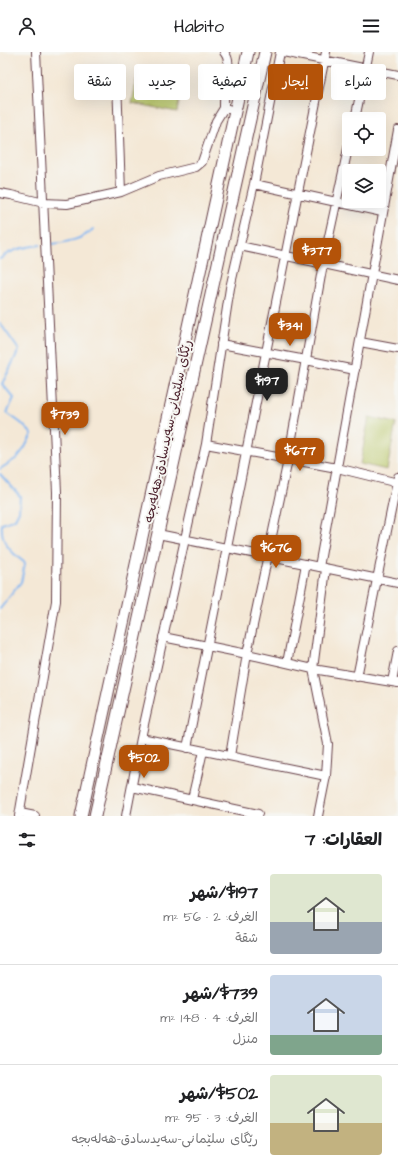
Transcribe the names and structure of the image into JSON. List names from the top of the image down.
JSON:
{
  "streets": {
    "highway": ["رێگای سلێمانی-سەیدسادق-هەلەبجە"]
  },
  "page": {
    "header": "Habito",
    "chip": [
      "شراء",
      "إيجار",
      "تصفية",
      "جديد",
      "شقة"
    ],
    "price": [
      "$377",
      "$341",
      "$197",
      "$739",
      "$677",
      "$676",
      "$502"
    ],
    "heading": "العقارات: 7",
    "list": [
      {
        "name": "$197/شهر",
        "note": "الغرف: 2 · 56 m² · شقة"
      },
      {
        "name": "$739/شهر",
        "note": "الغرف: 4 · 148 m² · منزل"
      },
      {
        "name": "$502/شهر",
        "note": "الغرف: 3 · 95 m² · رێگای سلێمانی-سەیدسادق-هەلەبجە"
      }
    ]
  }
}
